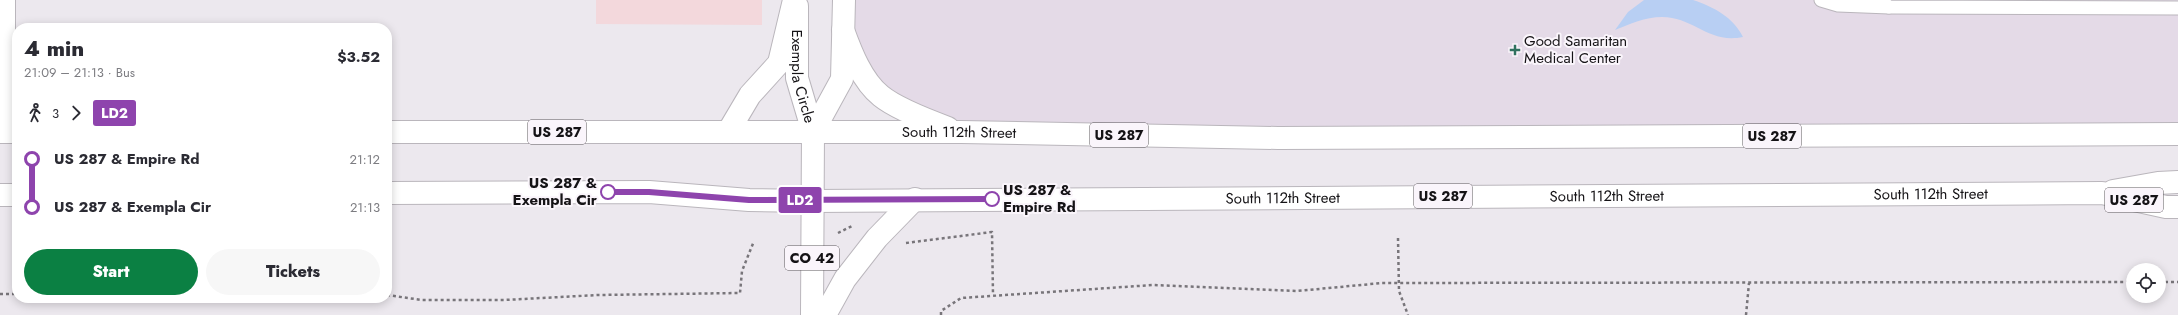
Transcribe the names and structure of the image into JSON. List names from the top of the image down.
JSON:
{
  "streets": {
    "main road": [
      "Exempla Circle",
      "US 287",
      "South 112th Street",
      "CO 42"
    ]
  },
  "crossings": [
    ["Exempla Circle", "South 112th Street"],
    ["Exempla Circle", "CO 42"],
    ["South 112th Street", "CO 42"]
  ],
  "places": {
    "health": ["Good Samaritan Medical Center"],
    "other": ["US 287 & Exempla Cir", "US 287 & Empire Rd"]
  },
  "lines": ["bus line LD2"],
  "page": {
    "on_map": "LD2",
    "heading": ["4 min", "21:09 – 21:13 · Bus", "$3.52"],
    "legs": ["3", "LD2"],
    "list": [
      {
        "name": "US 287 & Empire Rd",
        "value": "21:12"
      },
      {
        "name": "US 287 & Exempla Cir",
        "value": "21:13"
      }
    ],
    "buttons": ["Start", "Tickets"]
  }
}
